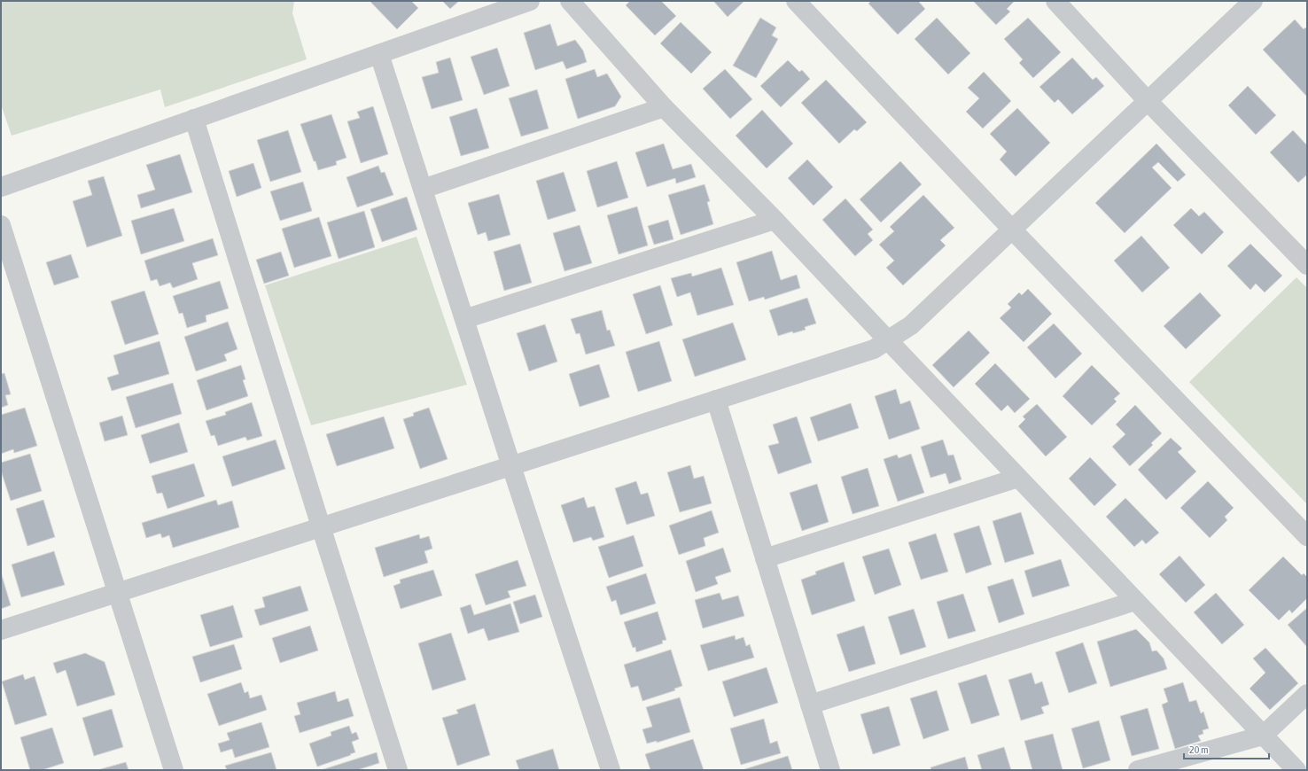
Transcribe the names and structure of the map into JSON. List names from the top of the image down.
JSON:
{
  "scale_bar": "20 m"
}
